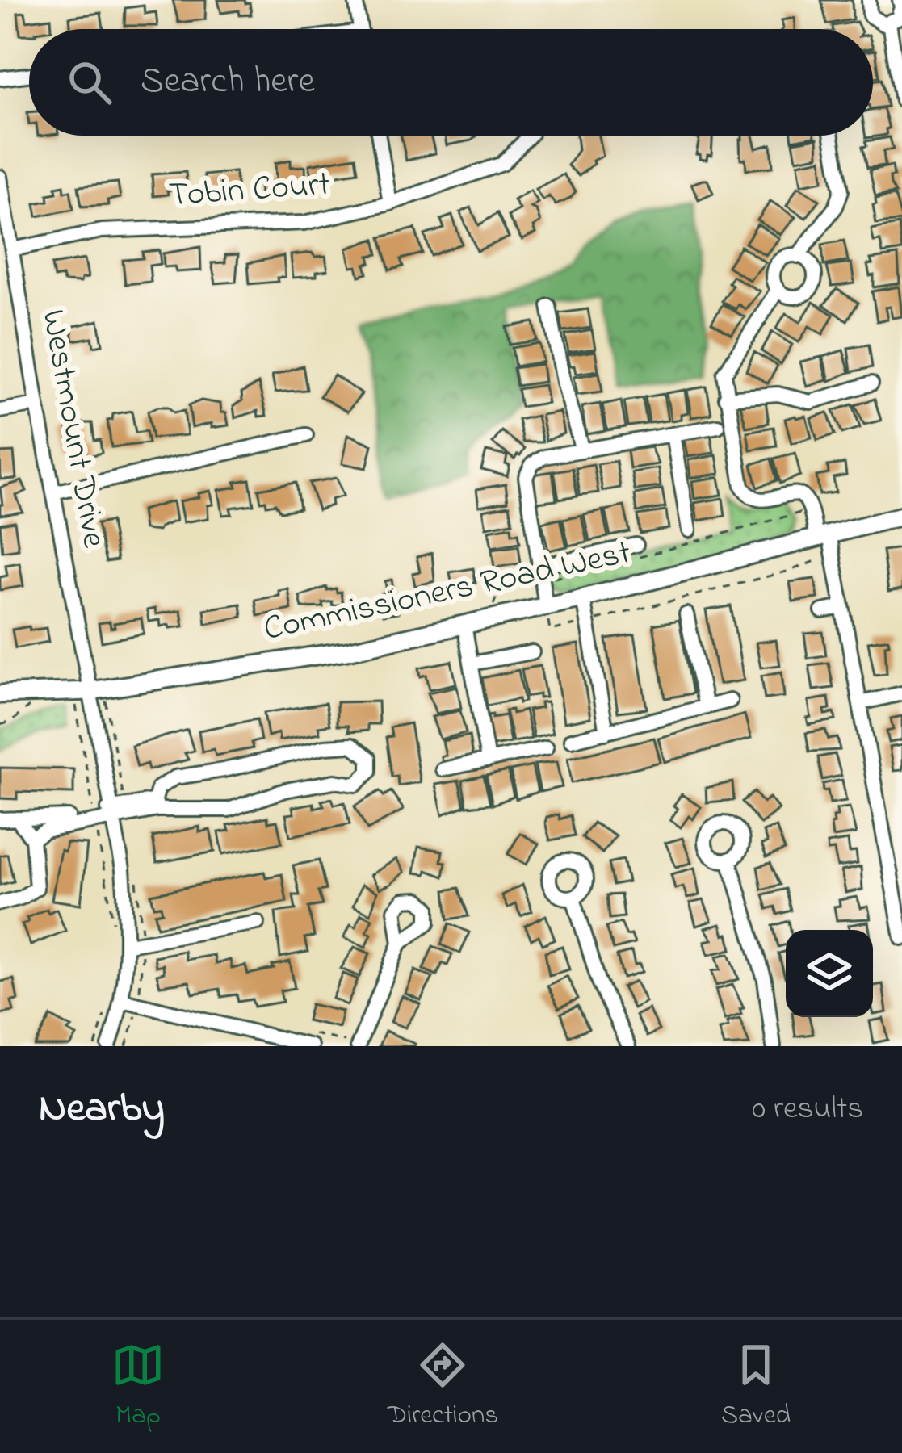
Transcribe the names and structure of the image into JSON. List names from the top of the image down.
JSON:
{
  "streets": {
    "main road": ["Commissioners Road West"],
    "street": ["Tobin Court", "Westmount Drive"]
  },
  "crossings": [
    ["Tobin Court", "Westmount Drive"],
    ["Westmount Drive", "Commissioners Road West"]
  ],
  "page": {
    "search": "Search here",
    "heading": ["Nearby", "0 results"],
    "nav": ["Map", "Directions", "Saved"]
  }
}
